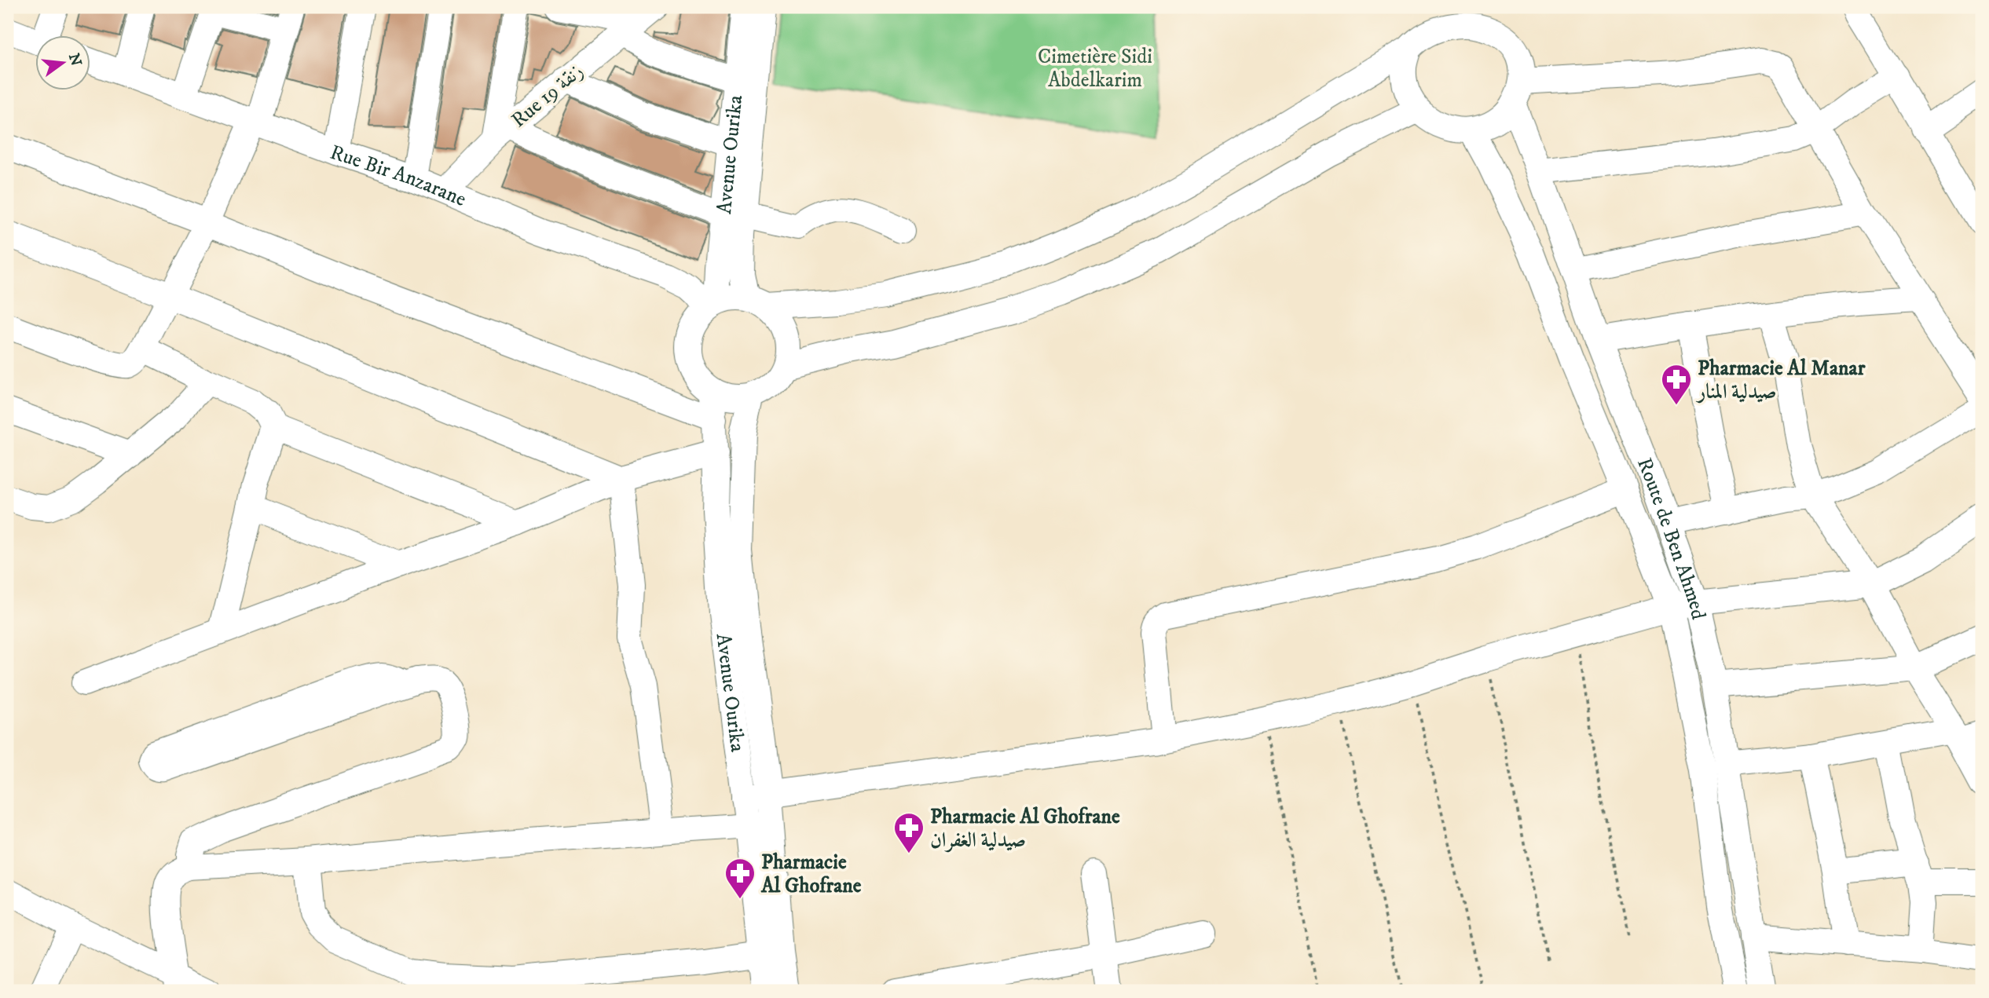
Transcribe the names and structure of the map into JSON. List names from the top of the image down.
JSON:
{
  "streets": {
    "street": [
      "Rue 19 زنقة",
      "Avenue Ourika",
      "Rue Bir Anzarane",
      "Route de Ben Ahmed"
    ]
  },
  "crossings": [
    ["Rue 19 زنقة", "Rue Bir Anzarane"],
    ["Avenue Ourika", "Rue Bir Anzarane"]
  ],
  "parks": ["Cimetière Sidi Abdelkarim"],
  "places": {
    "pharmacy": ["Pharmacie Al Manar صيدلية المنار", "Pharmacie Al Ghofrane صيدلية الغفران", "Pharmacie Al Ghofrane"]
  },
  "north": "right"
}
